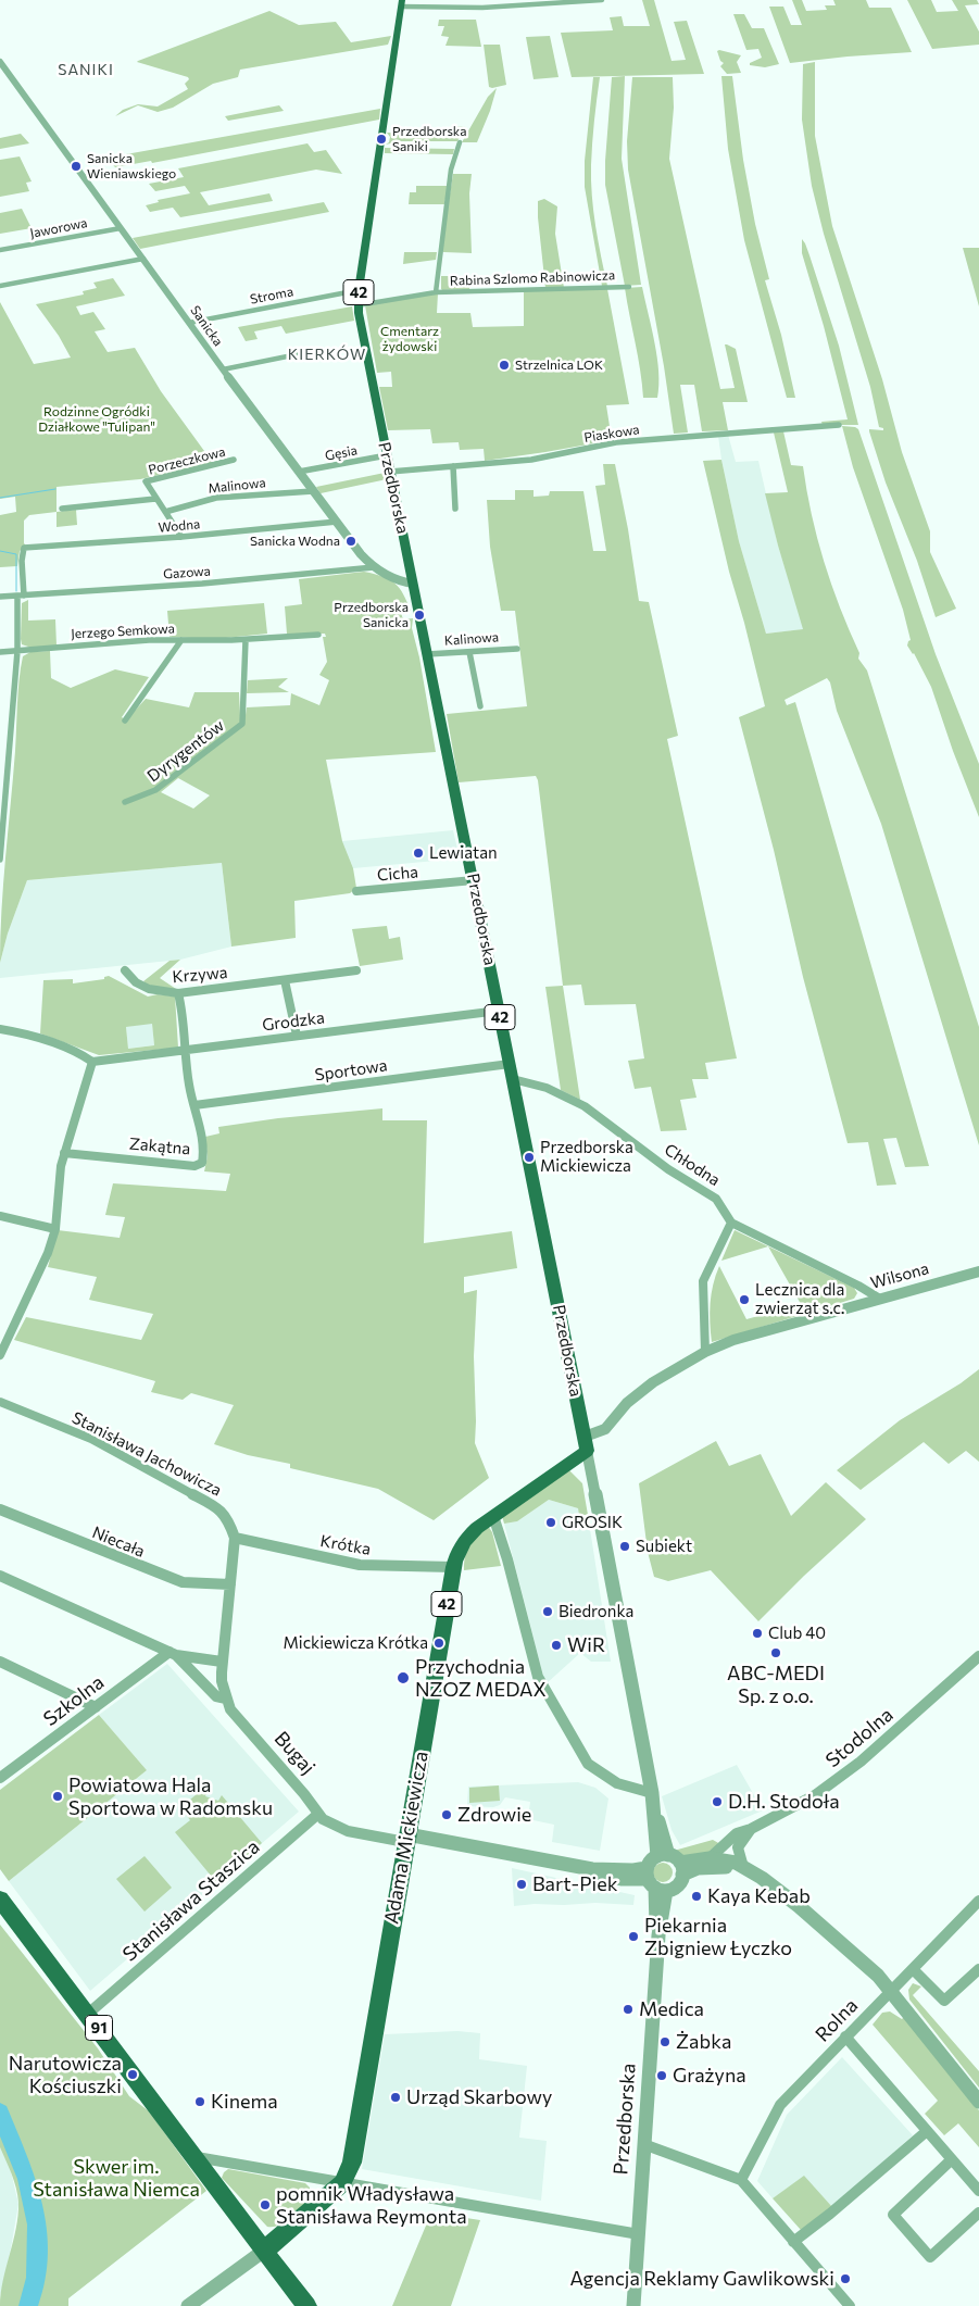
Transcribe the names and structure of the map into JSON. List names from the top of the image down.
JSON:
{
  "streets": {
    "main road": [
      "42",
      "Przedborska",
      "Adama Mickiewicza",
      "91"
    ],
    "street": [
      "Jaworowa",
      "Rabina Szlomo Rabinowicza",
      "Stroma",
      "Sanicka",
      "Piaskowa",
      "Gęsia",
      "Porzeczkowa",
      "Malinowa",
      "Wodna",
      "Gazowa",
      "Jerzego Semkowa",
      "Kalinowa",
      "Dyrygentów",
      "Cicha",
      "Krzywa",
      "Grodzka",
      "Sportowa",
      "Zakątna",
      "Chłodna",
      "Wilsona",
      "Stanisława Jachowicza",
      "Niecała",
      "Krótka",
      "Szkolna",
      "Stodolna",
      "Bugaj",
      "Stanisława Staszica",
      "Rolna"
    ]
  },
  "crossings": [
    ["Jaworowa", "Sanicka"],
    ["Rabina Szlomo Rabinowicza", "Przedborska"],
    ["Stroma", "Sanicka"],
    ["Stroma", "Przedborska"],
    ["Sanicka", "Gęsia"],
    ["Sanicka", "Malinowa"],
    ["Sanicka", "Przedborska"],
    ["Sanicka", "Wodna"],
    ["Sanicka", "Gazowa"],
    ["Piaskowa", "Przedborska"],
    ["Gęsia", "Przedborska"],
    ["Porzeczkowa", "Malinowa"],
    ["Porzeczkowa", "Wodna"],
    ["Przedborska", "Kalinowa"],
    ["Przedborska", "Cicha"],
    ["Przedborska", "Grodzka"],
    ["Przedborska", "Sportowa"],
    ["Przedborska", "Chłodna"],
    ["Przedborska", "Wilsona"],
    ["Przedborska", "Bugaj"],
    ["Przedborska", "Adama Mickiewicza"],
    ["Wodna", "Gazowa"],
    ["Jerzego Semkowa", "Dyrygentów"],
    ["Krzywa", "Zakątna"],
    ["Grodzka", "Zakątna"],
    ["Sportowa", "Zakątna"],
    ["Wilsona", "Adama Mickiewicza"],
    ["Stanisława Jachowicza", "Krótka"],
    ["Krótka", "Adama Mickiewicza"],
    ["Szkolna", "Bugaj"],
    ["Bugaj", "Adama Mickiewicza"],
    ["Bugaj", "Stanisława Staszica"],
    ["Adama Mickiewicza", "91"],
    ["Stanisława Staszica", "91"]
  ],
  "districts": ["SANIKI", "KIERKÓW"],
  "parks": ["Cmentarz żydowski", "Rodzinne Ogródki Działkowe \"Tulipan\"", "Skwer im. Stanisława Niemca"],
  "places": [
    "Przedborska Saniki",
    "Sanicka Wieniawskiego",
    "Strzelnica LOK",
    "Sanicka Wodna",
    "Przedborska Sanicka",
    "Lewiatan",
    "Przedborska Mickiewicza",
    "Lecznica dla zwierząt s.c.",
    "GROSIK",
    "Subiekt",
    "Biedronka",
    "Club 40",
    "Mickiewicza Krótka",
    "WiR",
    "ABC-MEDI Sp. z o.o.",
    "Przychodnia NZOZ MEDAX",
    "Powiatowa Hala Sportowa w Radomsku",
    "D.H. Stodoła",
    "Zdrowie",
    "Bart-Piek",
    "Kaya Kebab",
    "Piekarnia Zbigniew Łyczko",
    "Medica",
    "Żabka",
    "Narutowicza Kościuszki",
    "Grażyna",
    "Urząd Skarbowy",
    "Kinema",
    "pomnik Władysława Stanisława Reymonta",
    "Agencja Reklamy Gawlikowski"
  ]
}
